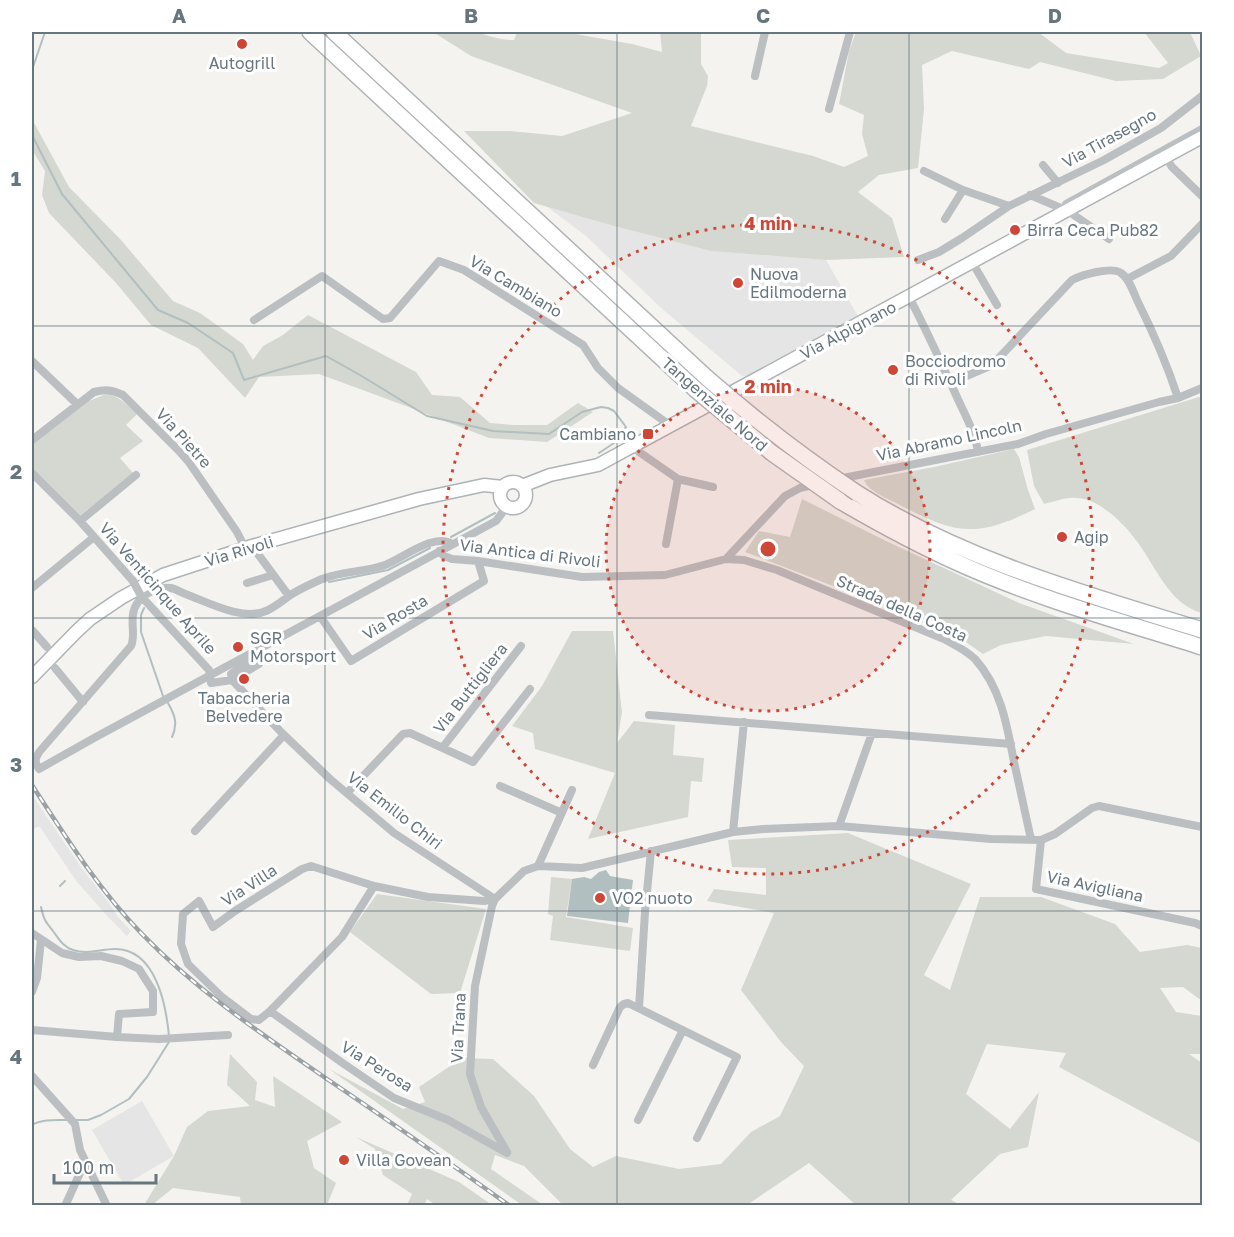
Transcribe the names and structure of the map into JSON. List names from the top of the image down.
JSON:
{
  "streets": {
    "highway": ["Tangenziale Nord"],
    "street": [
      "Via Tirasegno",
      "Via Cambiano",
      "Via Alpignano",
      "Via Pietre",
      "Via Abramo Lincoln",
      "Via Rivoli",
      "Via Antica di Rivoli",
      "Via Venticinque Aprile",
      "Strada della Costa",
      "Via Rosta",
      "Via Buttigliera",
      "Via Emilio Chiri",
      "Via Villa",
      "Via Avigliana",
      "Via Trana",
      "Via Perosa"
    ]
  },
  "crossings": [
    ["Via Cambiano", "Via Alpignano"],
    ["Via Alpignano", "Via Rivoli"],
    ["Via Pietre", "Via Rivoli"],
    ["Via Abramo Lincoln", "Via Antica di Rivoli"],
    ["Via Abramo Lincoln", "Strada della Costa"],
    ["Via Antica di Rivoli", "Via Venticinque Aprile"],
    ["Via Antica di Rivoli", "Strada della Costa"],
    ["Via Antica di Rivoli", "Via Rosta"],
    ["Via Buttigliera", "Via Emilio Chiri"],
    ["Via Emilio Chiri", "Via Trana"],
    ["Via Villa", "Via Perosa"],
    ["Via Trana", "Via Perosa"]
  ],
  "places": {
    "other": [
      "Autogrill",
      "Birra Ceca Pub82",
      "Nuova Edilmoderna",
      "Bocciodromo di Rivoli",
      "Agip",
      "SGR Motorsport",
      "Tabaccheria Belvedere",
      "VO2 nuoto",
      "Villa Govean"
    ],
    "transit": ["Cambiano"]
  },
  "scale_bar": "100 m",
  "grid": {
    "columns": [
      "A",
      "B",
      "C",
      "D"
    ],
    "rows": [
      "1",
      "2",
      "3",
      "4"
    ]
  },
  "rings": ["4 min", "2 min"]
}
